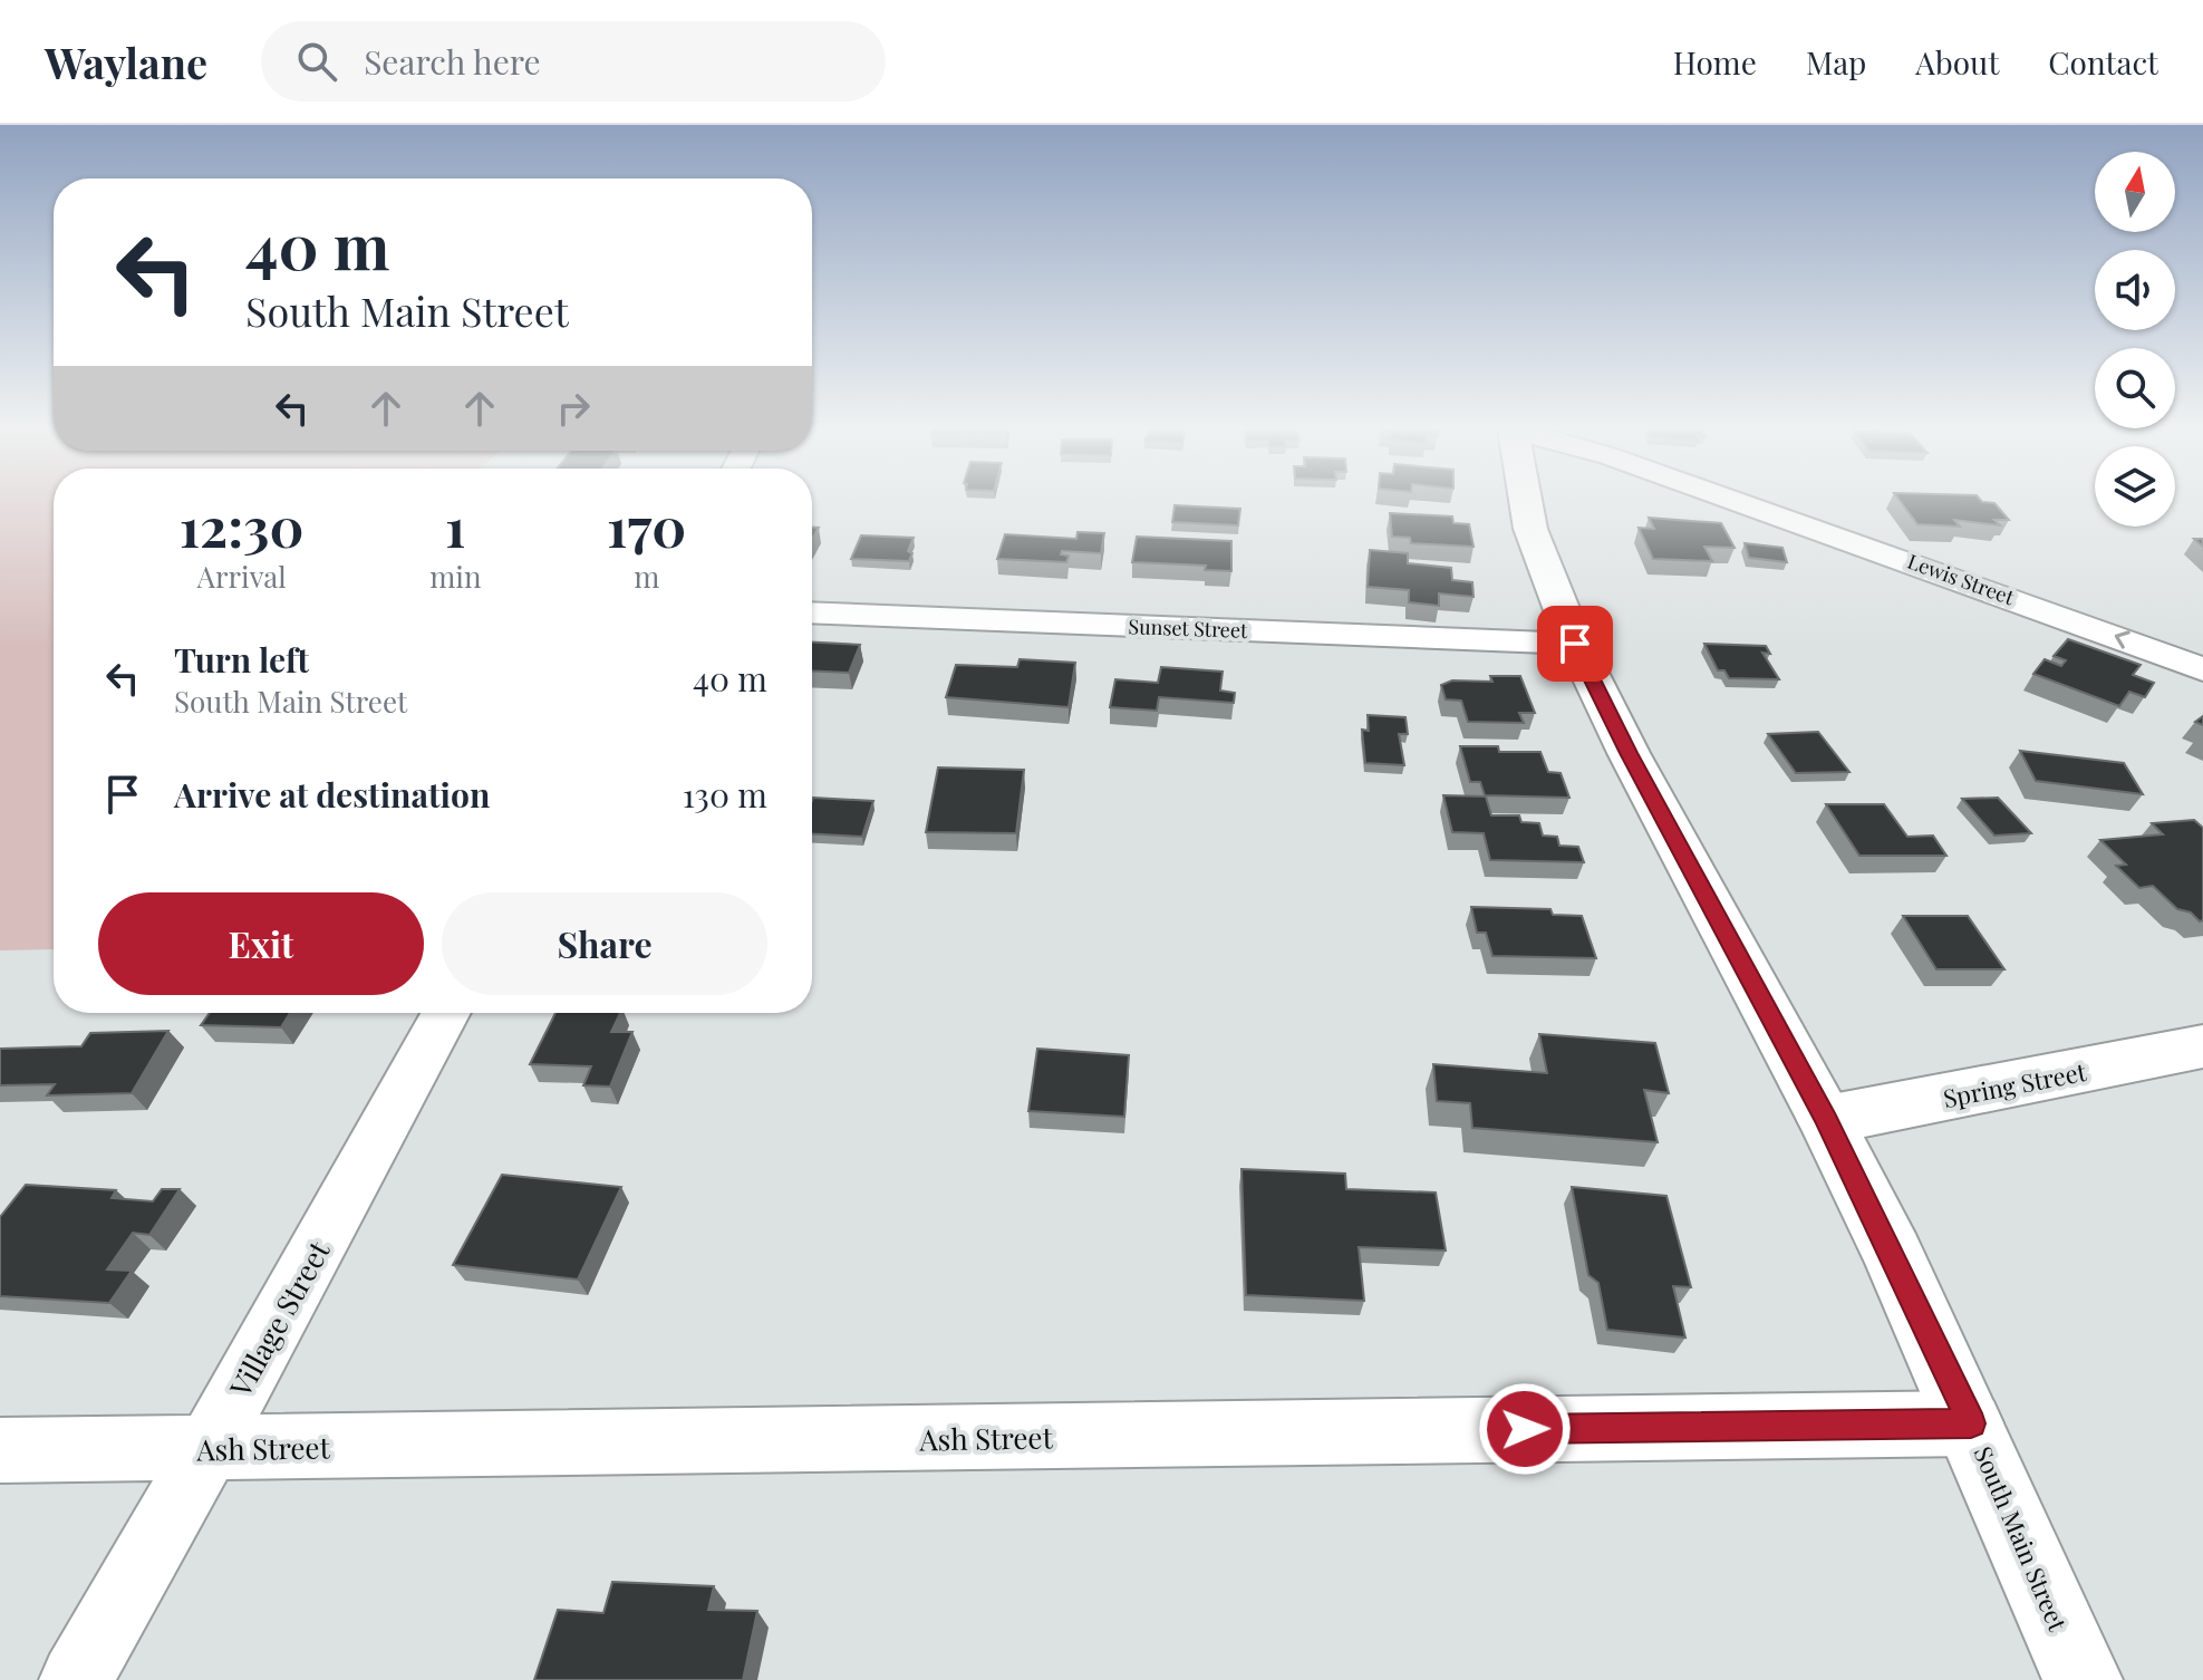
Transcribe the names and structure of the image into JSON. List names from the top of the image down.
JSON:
{
  "streets": {
    "main road": ["Spring Street", "South Main Street"],
    "street": [
      "Lewis Street",
      "Sunset Street",
      "Village Street",
      "Ash Street"
    ]
  },
  "crossings": [
    ["Sunset Street", "South Main Street"],
    ["Spring Street", "South Main Street"],
    ["Village Street", "Ash Street"],
    ["Ash Street", "South Main Street"]
  ],
  "one_way": ["Lewis Street"],
  "north": "top",
  "page": {
    "header": "Waylane",
    "search": "Search here",
    "nav": [
      "Home",
      "Map",
      "About",
      "Contact"
    ],
    "turn": ["40 m", "South Main Street"],
    "eta": [
      "12:30",
      "Arrival",
      "1",
      "min",
      "170",
      "m"
    ],
    "list": [
      {
        "name": "Turn left",
        "note": "South Main Street",
        "value": "40 m"
      },
      {
        "name": "Arrive at destination",
        "value": "130 m"
      }
    ],
    "buttons": ["Exit", "Share"]
  }
}
